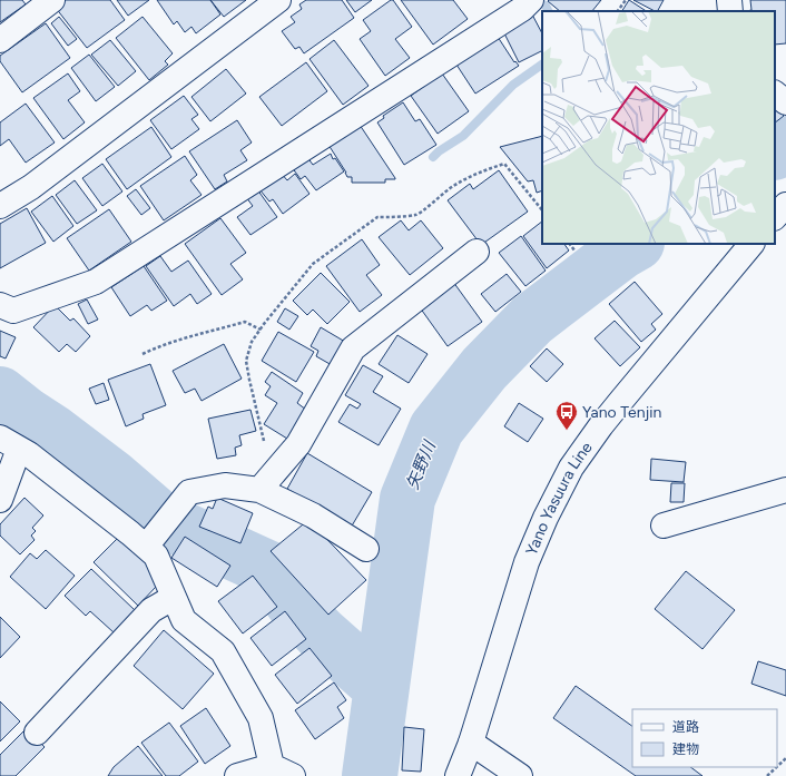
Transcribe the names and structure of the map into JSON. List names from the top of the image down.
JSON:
{
  "streets": {
    "street": ["Yano Yasuura Line"]
  },
  "water": ["矢野川"],
  "places": {
    "bus stop": ["Yano Tenjin"]
  },
  "legend": ["道路", "建物"]
}
